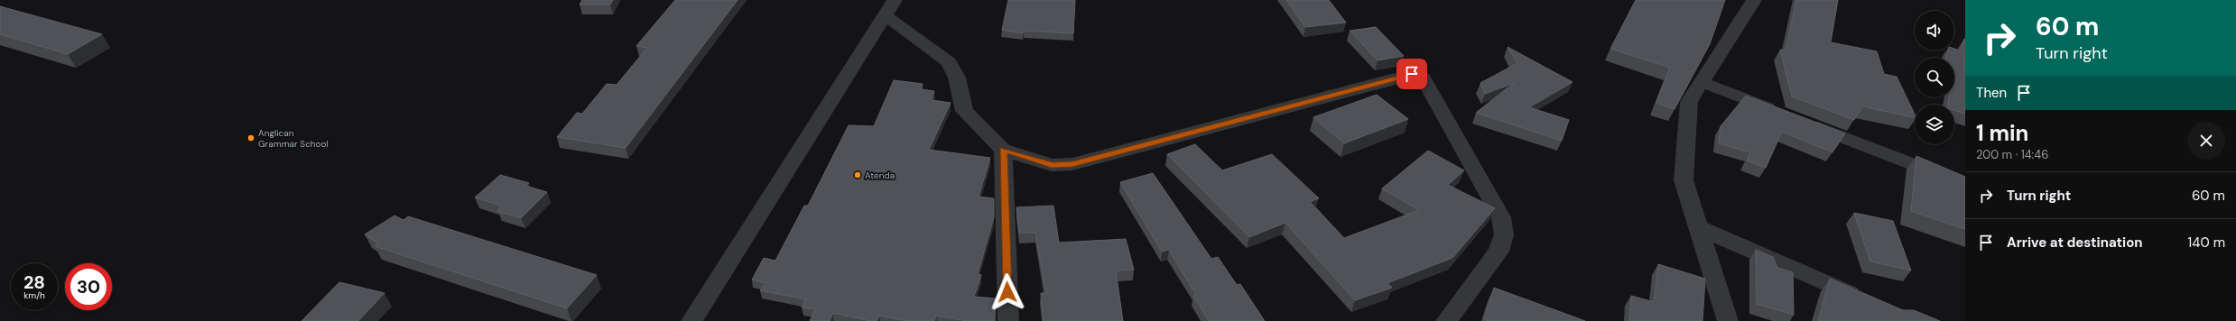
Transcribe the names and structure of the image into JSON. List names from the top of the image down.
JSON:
{
  "places": ["Anglican Grammar School", "Atenda"],
  "page": {
    "turn": ["60 m", "Turn right"],
    "then": "Then",
    "heading": ["1 min", "200 m · 14:46"],
    "list": [
      {
        "name": "Turn right",
        "value": "60 m"
      },
      {
        "name": "Arrive at destination",
        "value": "140 m"
      }
    ],
    "speed": "28 km/h",
    "limit": "30"
  }
}
